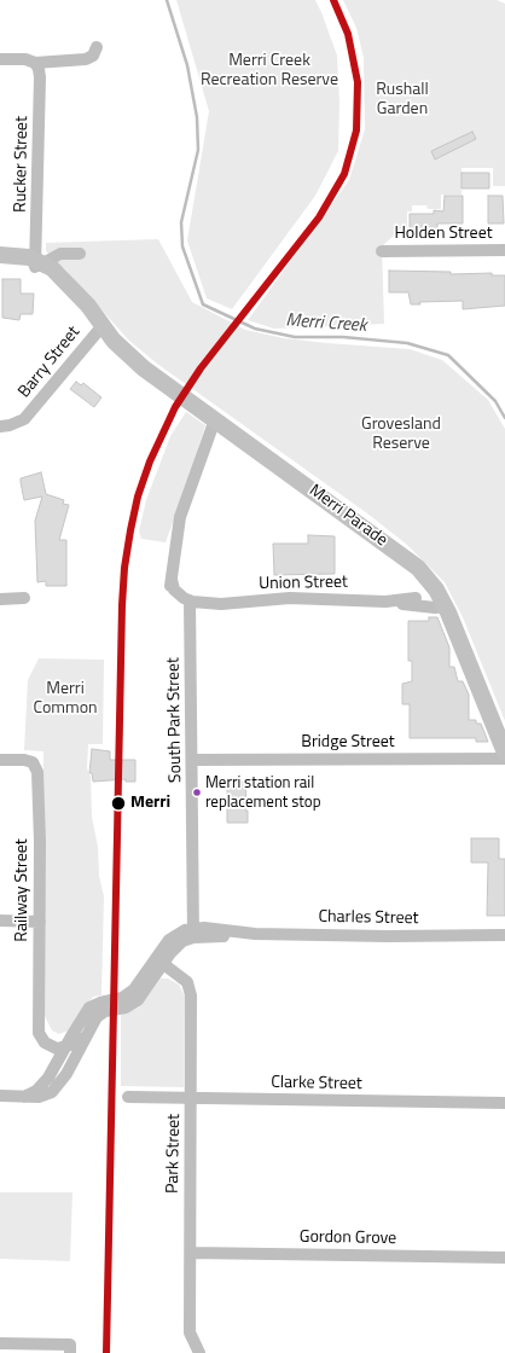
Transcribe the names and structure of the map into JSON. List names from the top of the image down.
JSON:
{
  "streets": {
    "main road": ["Merri Parade"],
    "street": [
      "Rucker Street",
      "Holden Street",
      "Barry Street",
      "Union Street",
      "South Park Street",
      "Bridge Street",
      "Railway Street",
      "Charles Street",
      "Clarke Street",
      "Park Street",
      "Gordon Grove"
    ]
  },
  "crossings": [
    ["Rucker Street", "Merri Parade"],
    ["Barry Street", "Merri Parade"],
    ["Merri Parade", "Union Street"],
    ["Union Street", "South Park Street"],
    ["South Park Street", "Bridge Street"],
    ["South Park Street", "Charles Street"],
    ["Clarke Street", "Park Street"],
    ["Park Street", "Gordon Grove"]
  ],
  "water": ["Merri Creek"],
  "parks": [
    "Merri Creek Recreation Reserve",
    "Rushall Garden",
    "Grovesland Reserve",
    "Merri Common"
  ],
  "places": ["Merri station rail replacement stop", "Merri"]
}
